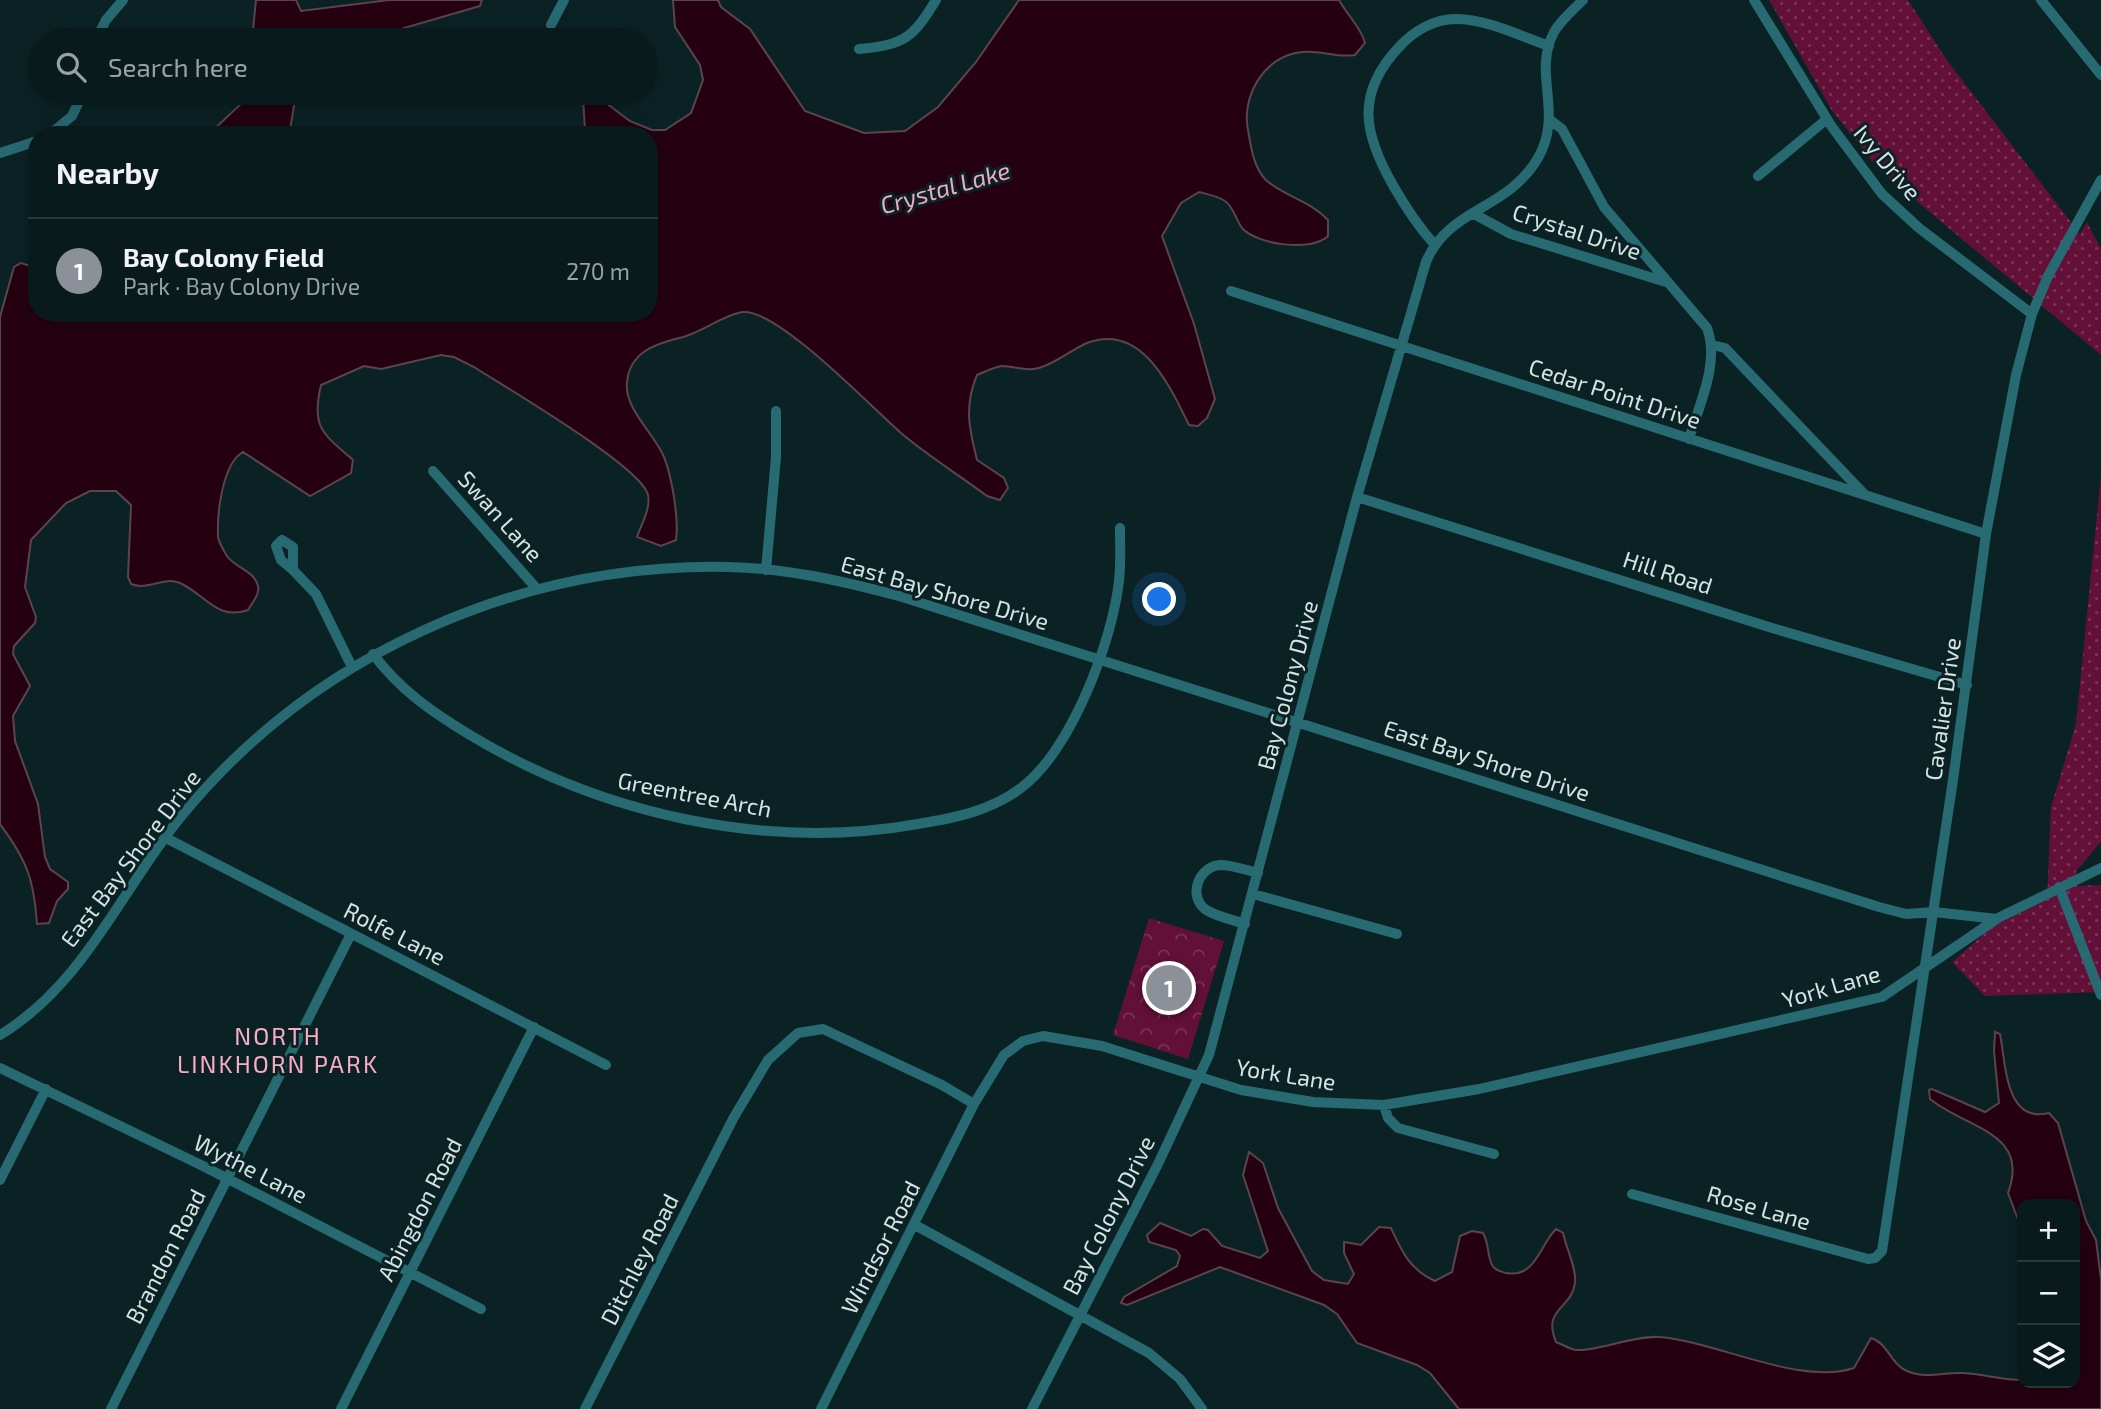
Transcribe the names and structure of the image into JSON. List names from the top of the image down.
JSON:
{
  "streets": {
    "street": [
      "Ivy Drive",
      "Crystal Drive",
      "Cedar Point Drive",
      "Swan Lane",
      "Hill Road",
      "East Bay Shore Drive",
      "Bay Colony Drive",
      "Cavalier Drive",
      "Greentree Arch",
      "Rolfe Lane",
      "York Lane",
      "Wythe Lane",
      "Rose Lane",
      "Abingdon Road",
      "Windsor Road",
      "Brandon Road",
      "Ditchley Road"
    ]
  },
  "crossings": [
    ["Ivy Drive", "Cavalier Drive"],
    ["Crystal Drive", "Bay Colony Drive"],
    ["Cedar Point Drive", "Bay Colony Drive"],
    ["Cedar Point Drive", "Cavalier Drive"],
    ["Swan Lane", "East Bay Shore Drive"],
    ["Hill Road", "Bay Colony Drive"],
    ["Hill Road", "Cavalier Drive"],
    ["East Bay Shore Drive", "Bay Colony Drive"],
    ["East Bay Shore Drive", "Cavalier Drive"],
    ["East Bay Shore Drive", "Greentree Arch"],
    ["East Bay Shore Drive", "Rolfe Lane"],
    ["East Bay Shore Drive", "York Lane"],
    ["Bay Colony Drive", "York Lane"],
    ["Cavalier Drive", "York Lane"],
    ["Cavalier Drive", "Rose Lane"],
    ["Rolfe Lane", "Abingdon Road"],
    ["Rolfe Lane", "Brandon Road"],
    ["York Lane", "Windsor Road"],
    ["York Lane", "Ditchley Road"],
    ["Wythe Lane", "Abingdon Road"],
    ["Wythe Lane", "Brandon Road"],
    ["Windsor Road", "Ditchley Road"]
  ],
  "districts": ["NORTH LINKHORN PARK"],
  "water": ["Crystal Lake"],
  "page": {
    "search": "Search here",
    "heading": "Nearby",
    "list": [
      {
        "mark": "1",
        "name": "Bay Colony Field",
        "note": "Park · Bay Colony Drive",
        "value": "270 m"
      }
    ],
    "pins": "1",
    "map_buttons": ["+", "−"]
  }
}
